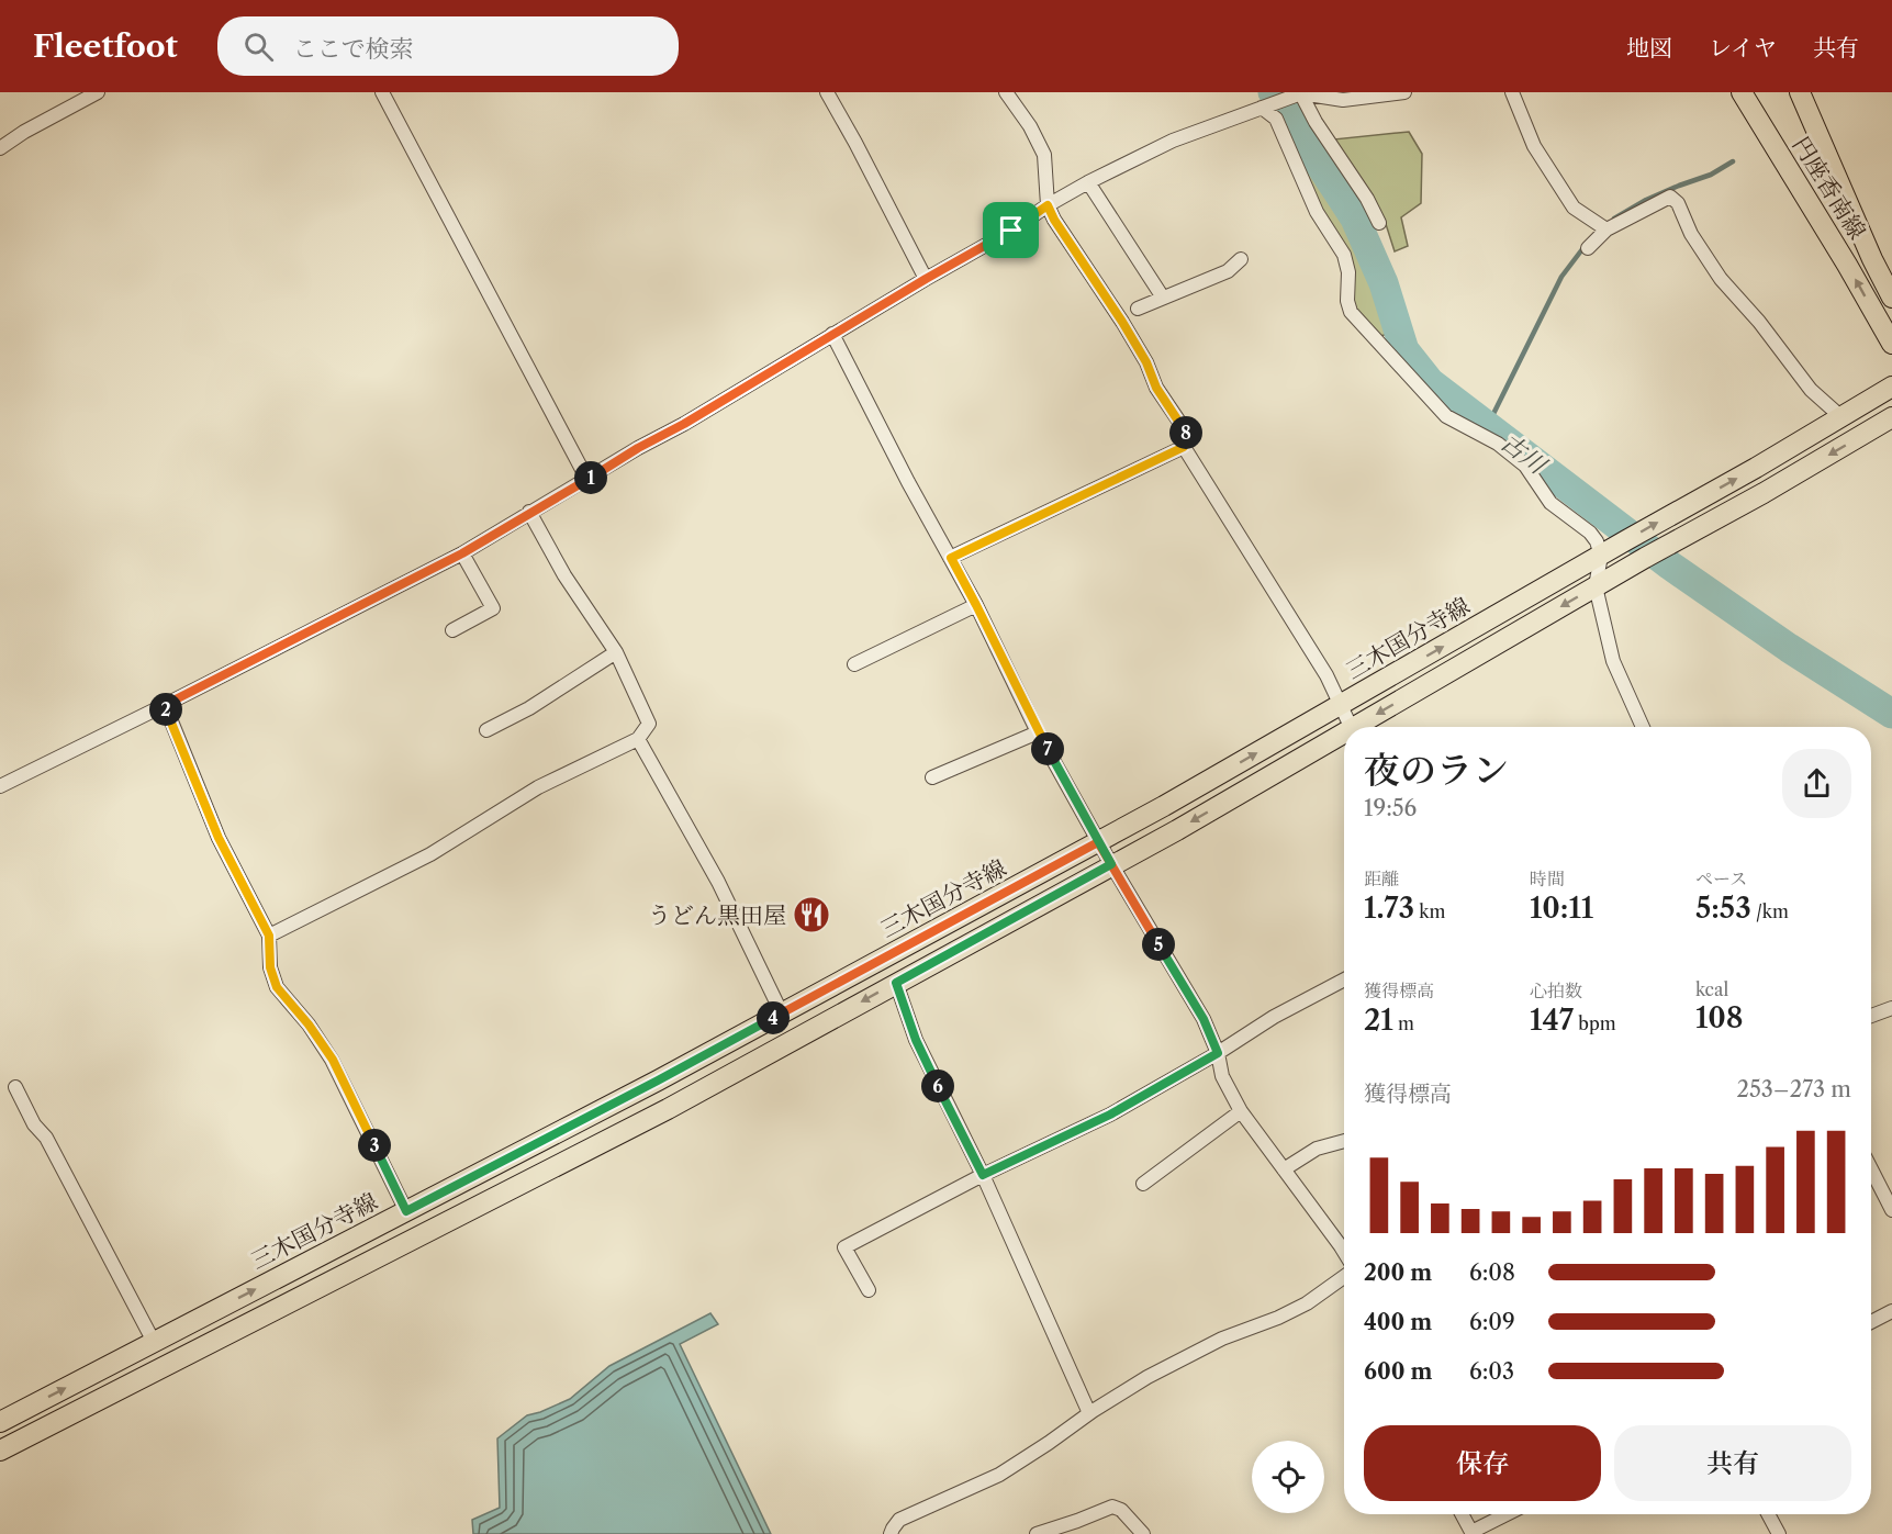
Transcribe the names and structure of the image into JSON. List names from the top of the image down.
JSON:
{
  "streets": {
    "main road": ["円座香南線", "三木国分寺線"]
  },
  "water": ["古川"],
  "places": {
    "restaurant": ["うどん黒田屋"]
  },
  "page": {
    "header": "Fleetfoot",
    "search": "ここで検索",
    "nav": ["地図", "レイヤ", "共有"],
    "pins": [
      "8",
      "1",
      "2",
      "7",
      "5",
      "4",
      "6",
      "3"
    ],
    "heading": ["夜のラン", "19:56"],
    "stats": [
      ["距離", "1.73 km"],
      ["時間", "10:11"],
      ["ペース", "5:53 /km"],
      ["獲得標高", "21 m"],
      ["心拍数", "147 bpm"],
      ["kcal", "108"]
    ],
    "chart": ["獲得標高", "253–273 m"],
    "list": [
      {
        "name": "200 m",
        "note": "6:08"
      },
      {
        "name": "400 m",
        "note": "6:09"
      },
      {
        "name": "600 m",
        "note": "6:03"
      }
    ],
    "buttons": ["保存", "共有"]
  }
}
